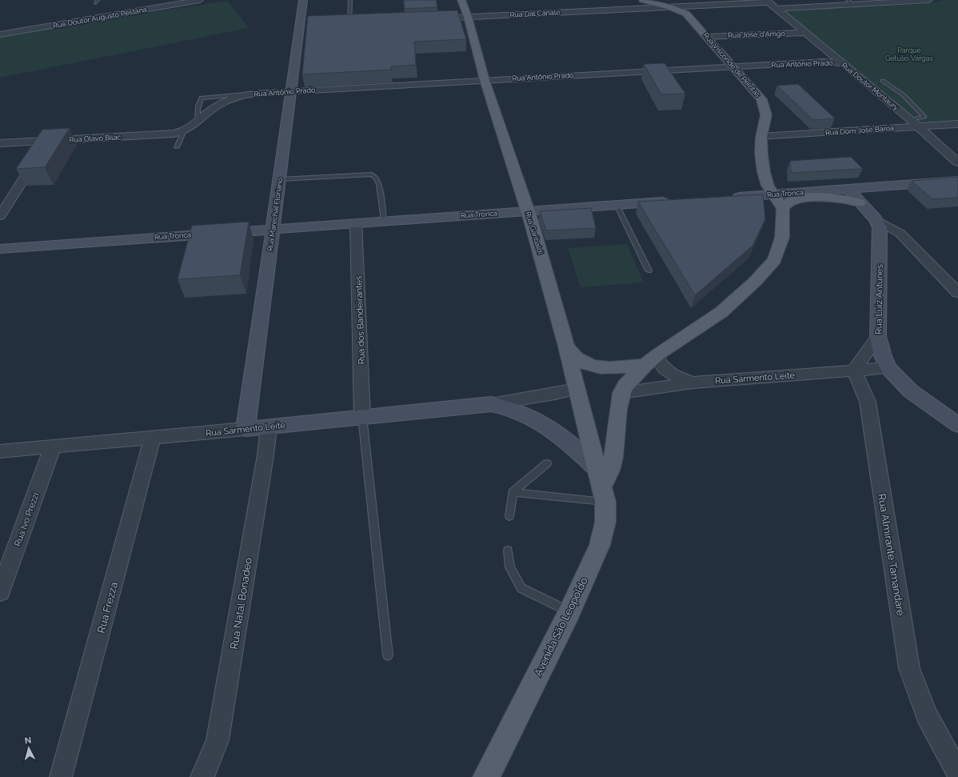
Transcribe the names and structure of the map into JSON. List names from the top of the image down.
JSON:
{
  "streets": {
    "main road": ["Rua Visconde de Pelotas", "Rua Garibaldi", "Avenida São Leopoldo"],
    "street": [
      "Rua Dal Canale",
      "Rua Doutor Augusto Pestana",
      "Rua José d'Arrigo",
      "Rua Antônio Prado",
      "Rua Doutor Montaury",
      "Rua Dom José Baréa",
      "Rua Olavo Bilac",
      "Rua Tronca",
      "Rua Marechal Floriano",
      "Rua Luiz Antunes",
      "Rua dos Bandeirantes",
      "Rua Sarmento Leite",
      "Rua Ivo Prezzi",
      "Rua Almirante Tamandaré",
      "Rua Natal Bonadeo",
      "Rua Frezza"
    ]
  },
  "crossings": [
    ["Rua Dal Canale", "Rua Visconde de Pelotas"],
    ["Rua Dal Canale", "Rua Doutor Montaury"],
    ["Rua Dal Canale", "Rua Garibaldi"],
    ["Rua José d'Arrigo", "Rua Visconde de Pelotas"],
    ["Rua José d'Arrigo", "Rua Doutor Montaury"],
    ["Rua Antônio Prado", "Rua Visconde de Pelotas"],
    ["Rua Antônio Prado", "Rua Doutor Montaury"],
    ["Rua Antônio Prado", "Rua Olavo Bilac"],
    ["Rua Antônio Prado", "Rua Marechal Floriano"],
    ["Rua Antônio Prado", "Rua Garibaldi"],
    ["Rua Visconde de Pelotas", "Rua Dom José Baréa"],
    ["Rua Visconde de Pelotas", "Rua Tronca"],
    ["Rua Doutor Montaury", "Rua Dom José Baréa"],
    ["Rua Tronca", "Rua Marechal Floriano"],
    ["Rua Tronca", "Rua Garibaldi"],
    ["Rua Tronca", "Rua Luiz Antunes"],
    ["Rua Tronca", "Rua dos Bandeirantes"],
    ["Rua Marechal Floriano", "Rua Sarmento Leite"],
    ["Rua Garibaldi", "Rua Sarmento Leite"],
    ["Rua Garibaldi", "Avenida São Leopoldo"],
    ["Rua Luiz Antunes", "Rua Sarmento Leite"],
    ["Rua dos Bandeirantes", "Rua Sarmento Leite"],
    ["Rua Sarmento Leite", "Rua Ivo Prezzi"],
    ["Rua Sarmento Leite", "Rua Almirante Tamandaré"],
    ["Rua Sarmento Leite", "Rua Natal Bonadeo"],
    ["Rua Sarmento Leite", "Rua Frezza"],
    ["Rua Sarmento Leite", "Avenida São Leopoldo"]
  ],
  "parks": ["Parque Getúlio Vargas"],
  "north": "top"
}
